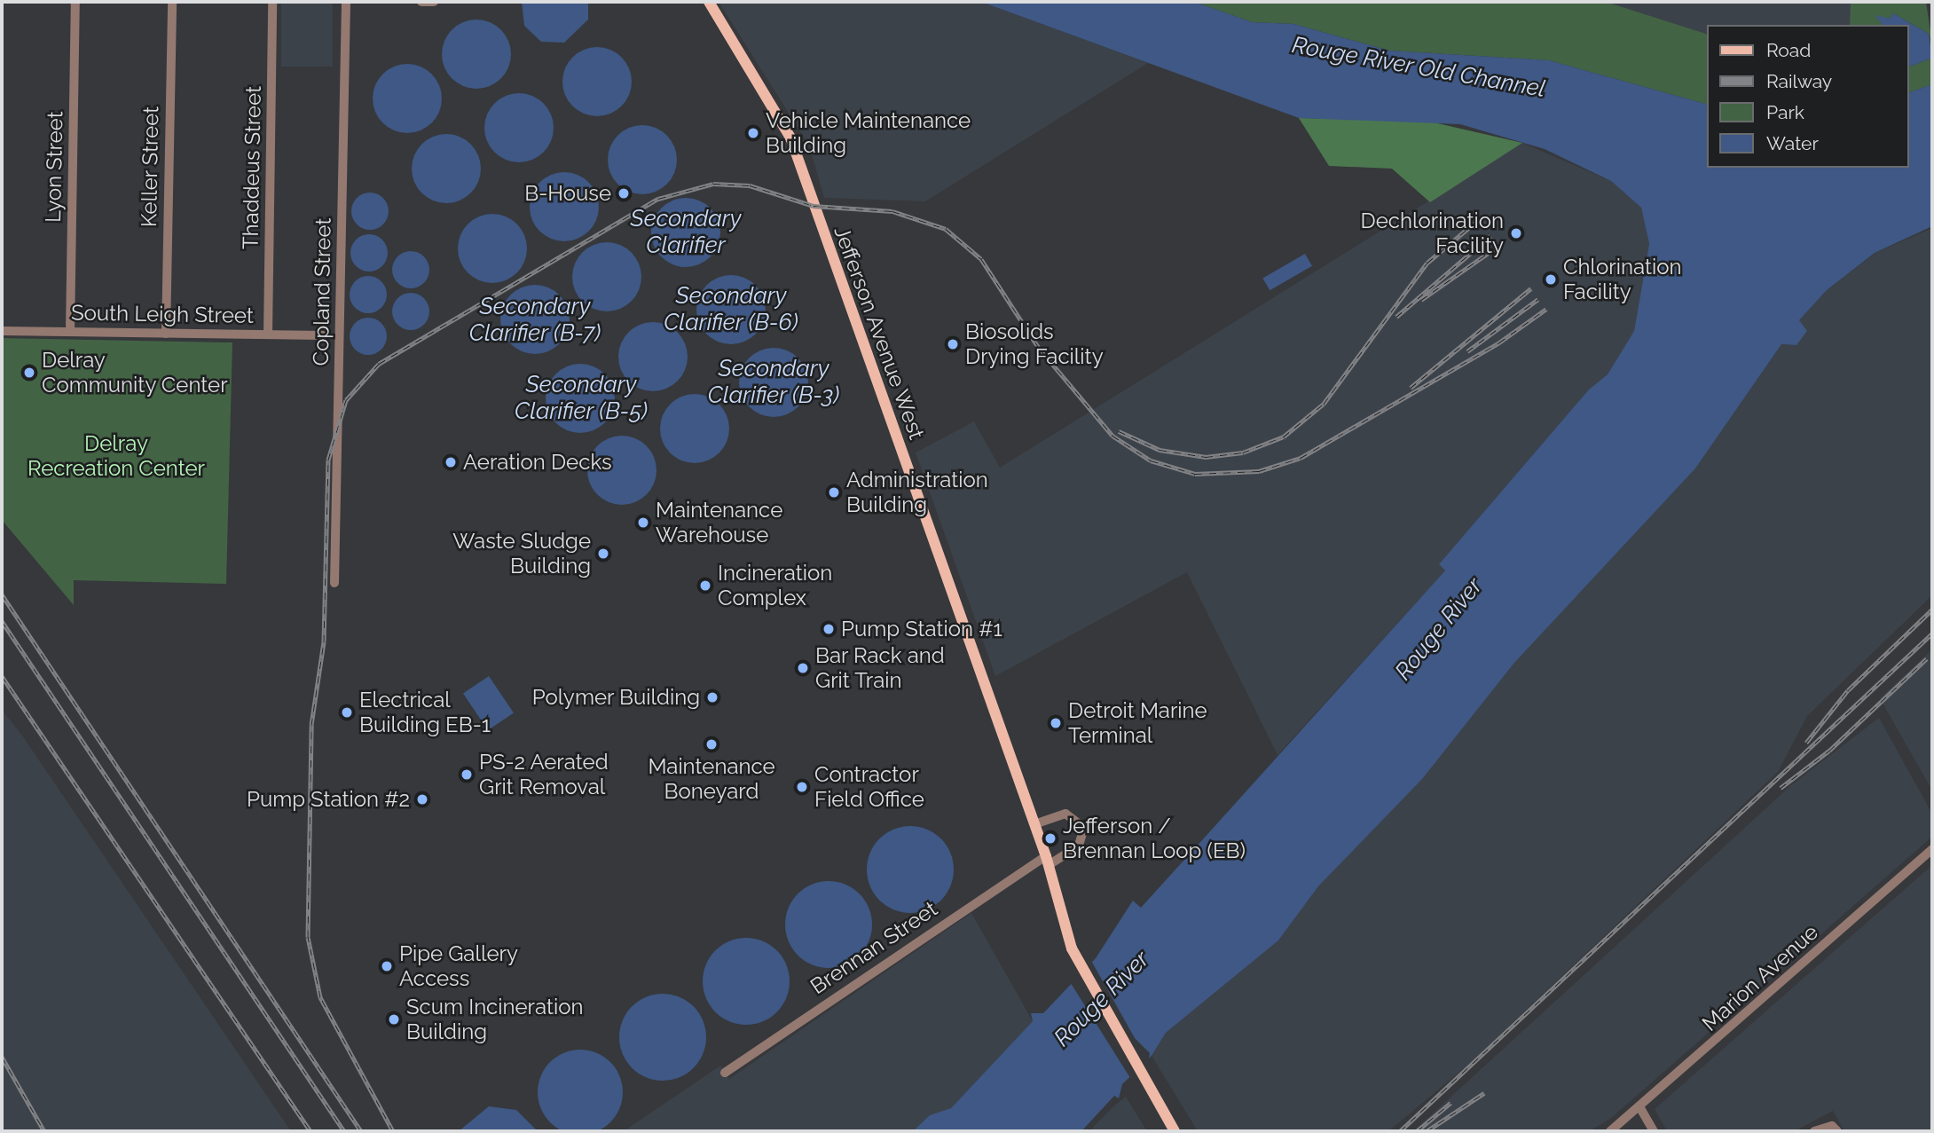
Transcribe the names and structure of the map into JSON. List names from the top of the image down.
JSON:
{
  "streets": {
    "main road": ["Jefferson Avenue West"],
    "street": [
      "Lyon Street",
      "Keller Street",
      "Thaddeus Street",
      "Copland Street",
      "South Leigh Street",
      "Brennan Street",
      "Marion Avenue"
    ]
  },
  "crossings": [
    ["Lyon Street", "South Leigh Street"],
    ["Keller Street", "South Leigh Street"],
    ["Thaddeus Street", "South Leigh Street"],
    ["Jefferson Avenue West", "Brennan Street"]
  ],
  "water": [
    "Rouge River Old Channel",
    "Secondary Clarifier",
    "Secondary Clarifier (B-6)",
    "Secondary Clarifier (B-7)",
    "Secondary Clarifier (B-3)",
    "Secondary Clarifier (B-5)",
    "Rouge River"
  ],
  "parks": ["Delray Recreation Center"],
  "places": [
    "Vehicle Maintenance Building",
    "B-House",
    "Dechlorination Facility",
    "Chlorination Facility",
    "Biosolids Drying Facility",
    "Delray Community Center",
    "Aeration Decks",
    "Administration Building",
    "Maintenance Warehouse",
    "Waste Sludge Building",
    "Incineration Complex",
    "Pump Station #1",
    "Bar Rack and Grit Train",
    "Polymer Building",
    "Electrical Building EB-1",
    "Detroit Marine Terminal",
    "Maintenance Boneyard",
    "PS-2 Aerated Grit Removal",
    "Contractor Field Office",
    "Pump Station #2",
    "Jefferson / Brennan Loop (EB)",
    "Pipe Gallery Access",
    "Scum Incineration Building"
  ],
  "legend": [
    "Road",
    "Railway",
    "Park",
    "Water"
  ]
}
